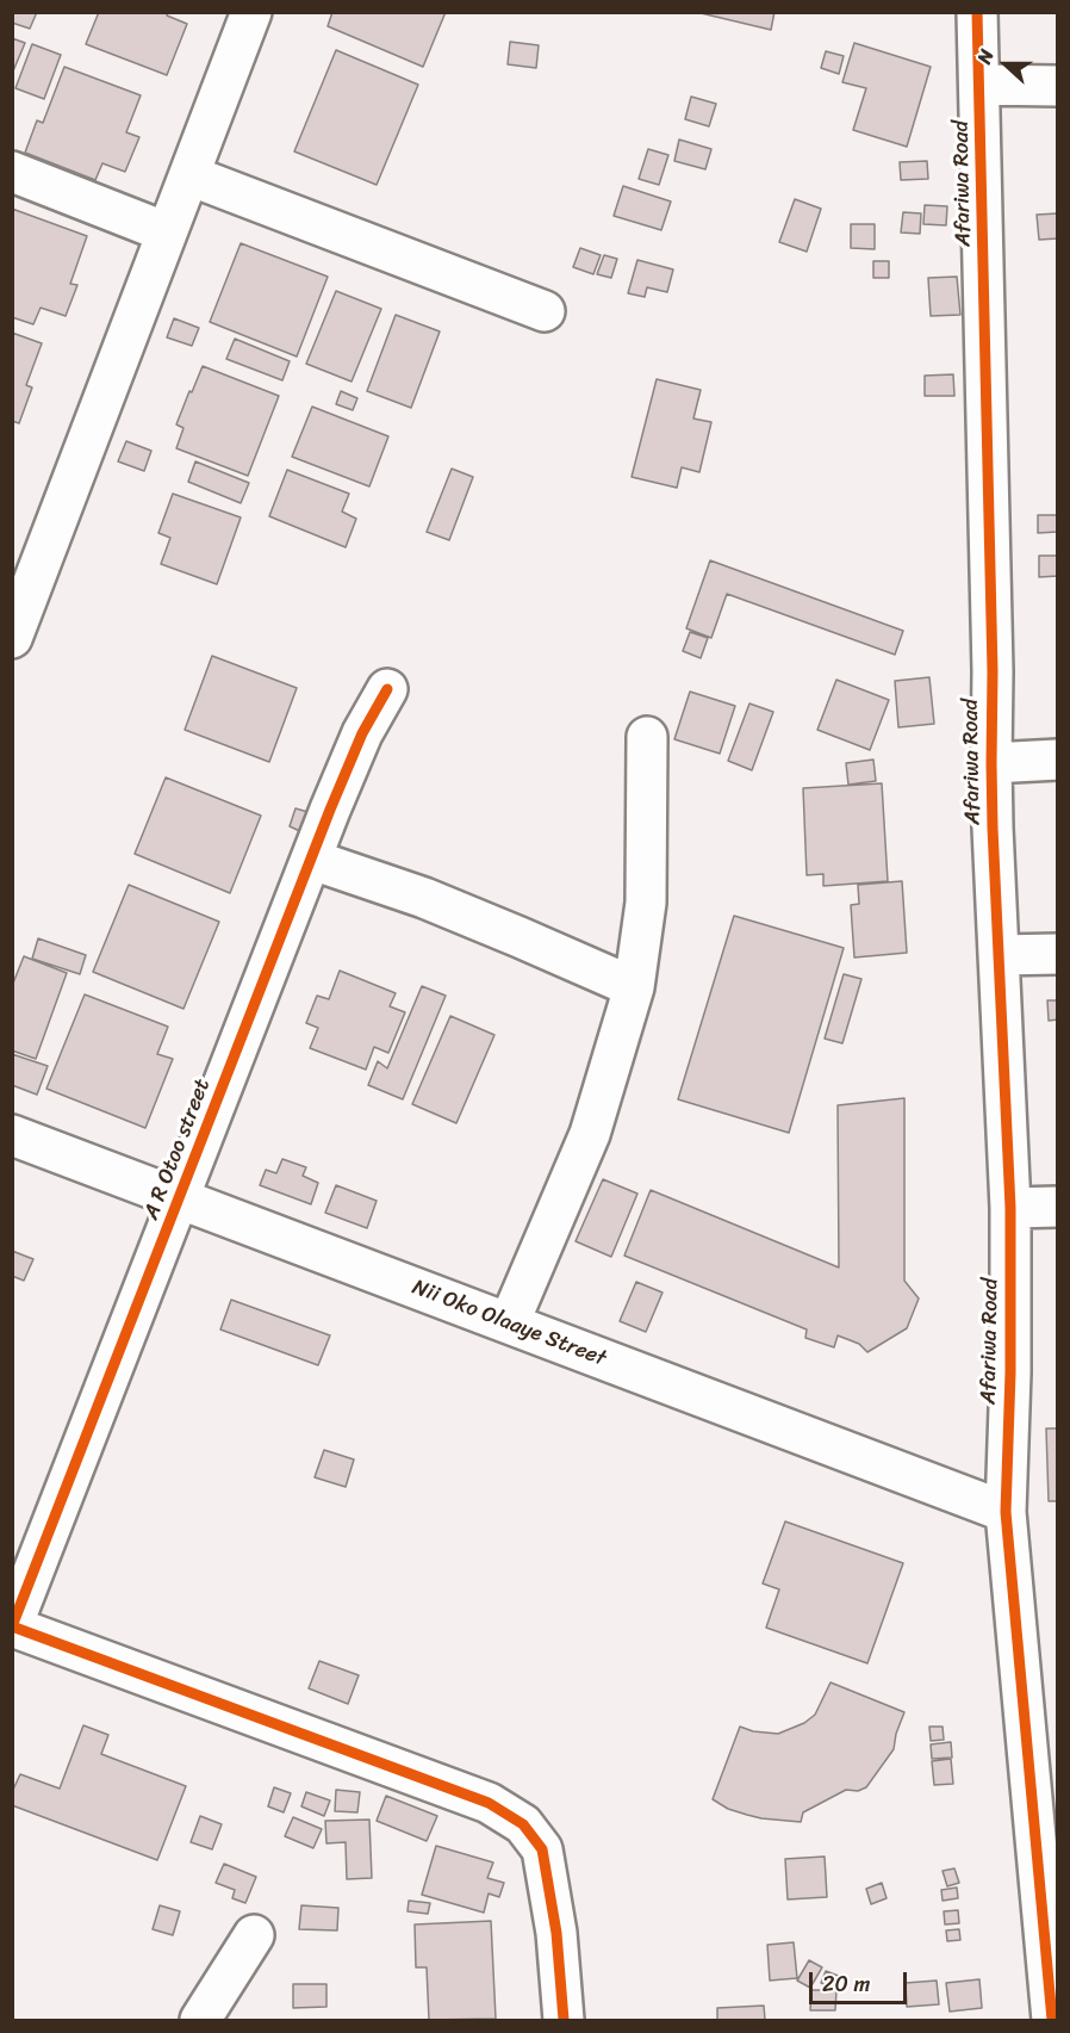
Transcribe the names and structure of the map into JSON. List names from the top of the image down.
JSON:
{
  "streets": {
    "street": ["Afariwa Road", "A R Otoo street", "Nii Oko Olaaye Street"]
  },
  "crossings": [
    ["Afariwa Road", "Nii Oko Olaaye Street"],
    ["A R Otoo street", "Nii Oko Olaaye Street"]
  ],
  "scale_bar": "20 m",
  "north": "left"
}
